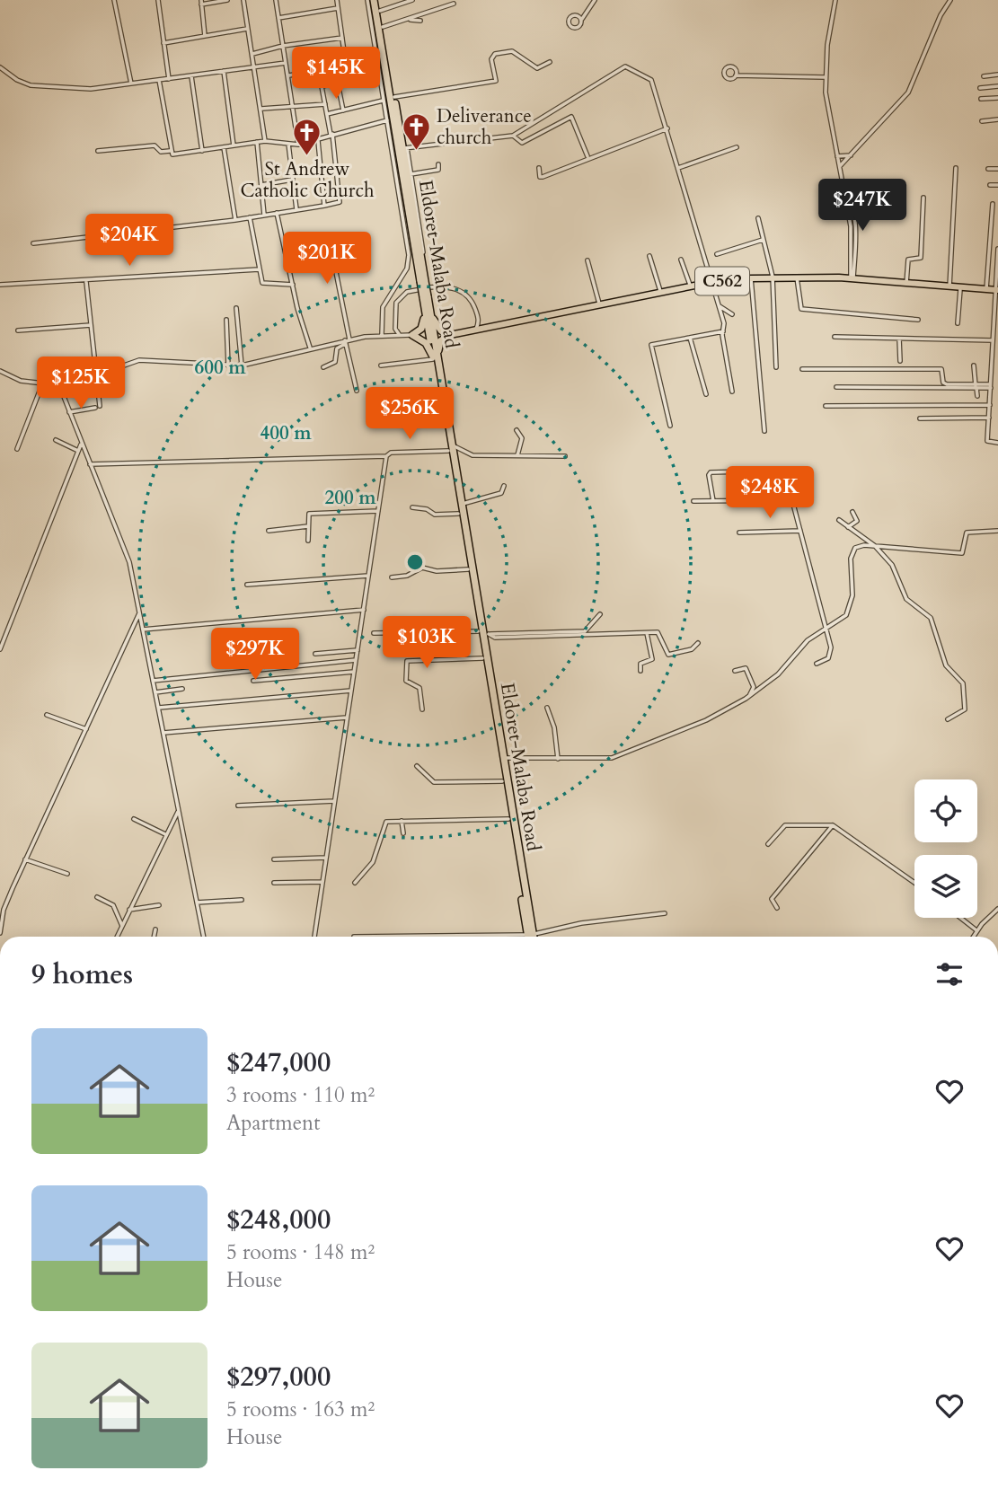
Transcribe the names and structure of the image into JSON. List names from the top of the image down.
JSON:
{
  "streets": {
    "highway": ["Eldoret-Malaba Road"],
    "main road": ["C562"]
  },
  "places": {
    "church": ["Deliverance church", "St Andrew Catholic Church"]
  },
  "page": {
    "price": [
      "$145K",
      "$247K",
      "$204K",
      "$201K",
      "$125K",
      "$256K",
      "$248K",
      "$103K",
      "$297K"
    ],
    "heading": "9 homes",
    "list": [
      {
        "name": "$247,000",
        "note": "3 rooms · 110 m² · Apartment"
      },
      {
        "name": "$248,000",
        "note": "5 rooms · 148 m² · House"
      },
      {
        "name": "$297,000",
        "note": "5 rooms · 163 m² · House"
      }
    ]
  },
  "rings": ["600 m", "400 m", "200 m"]
}
